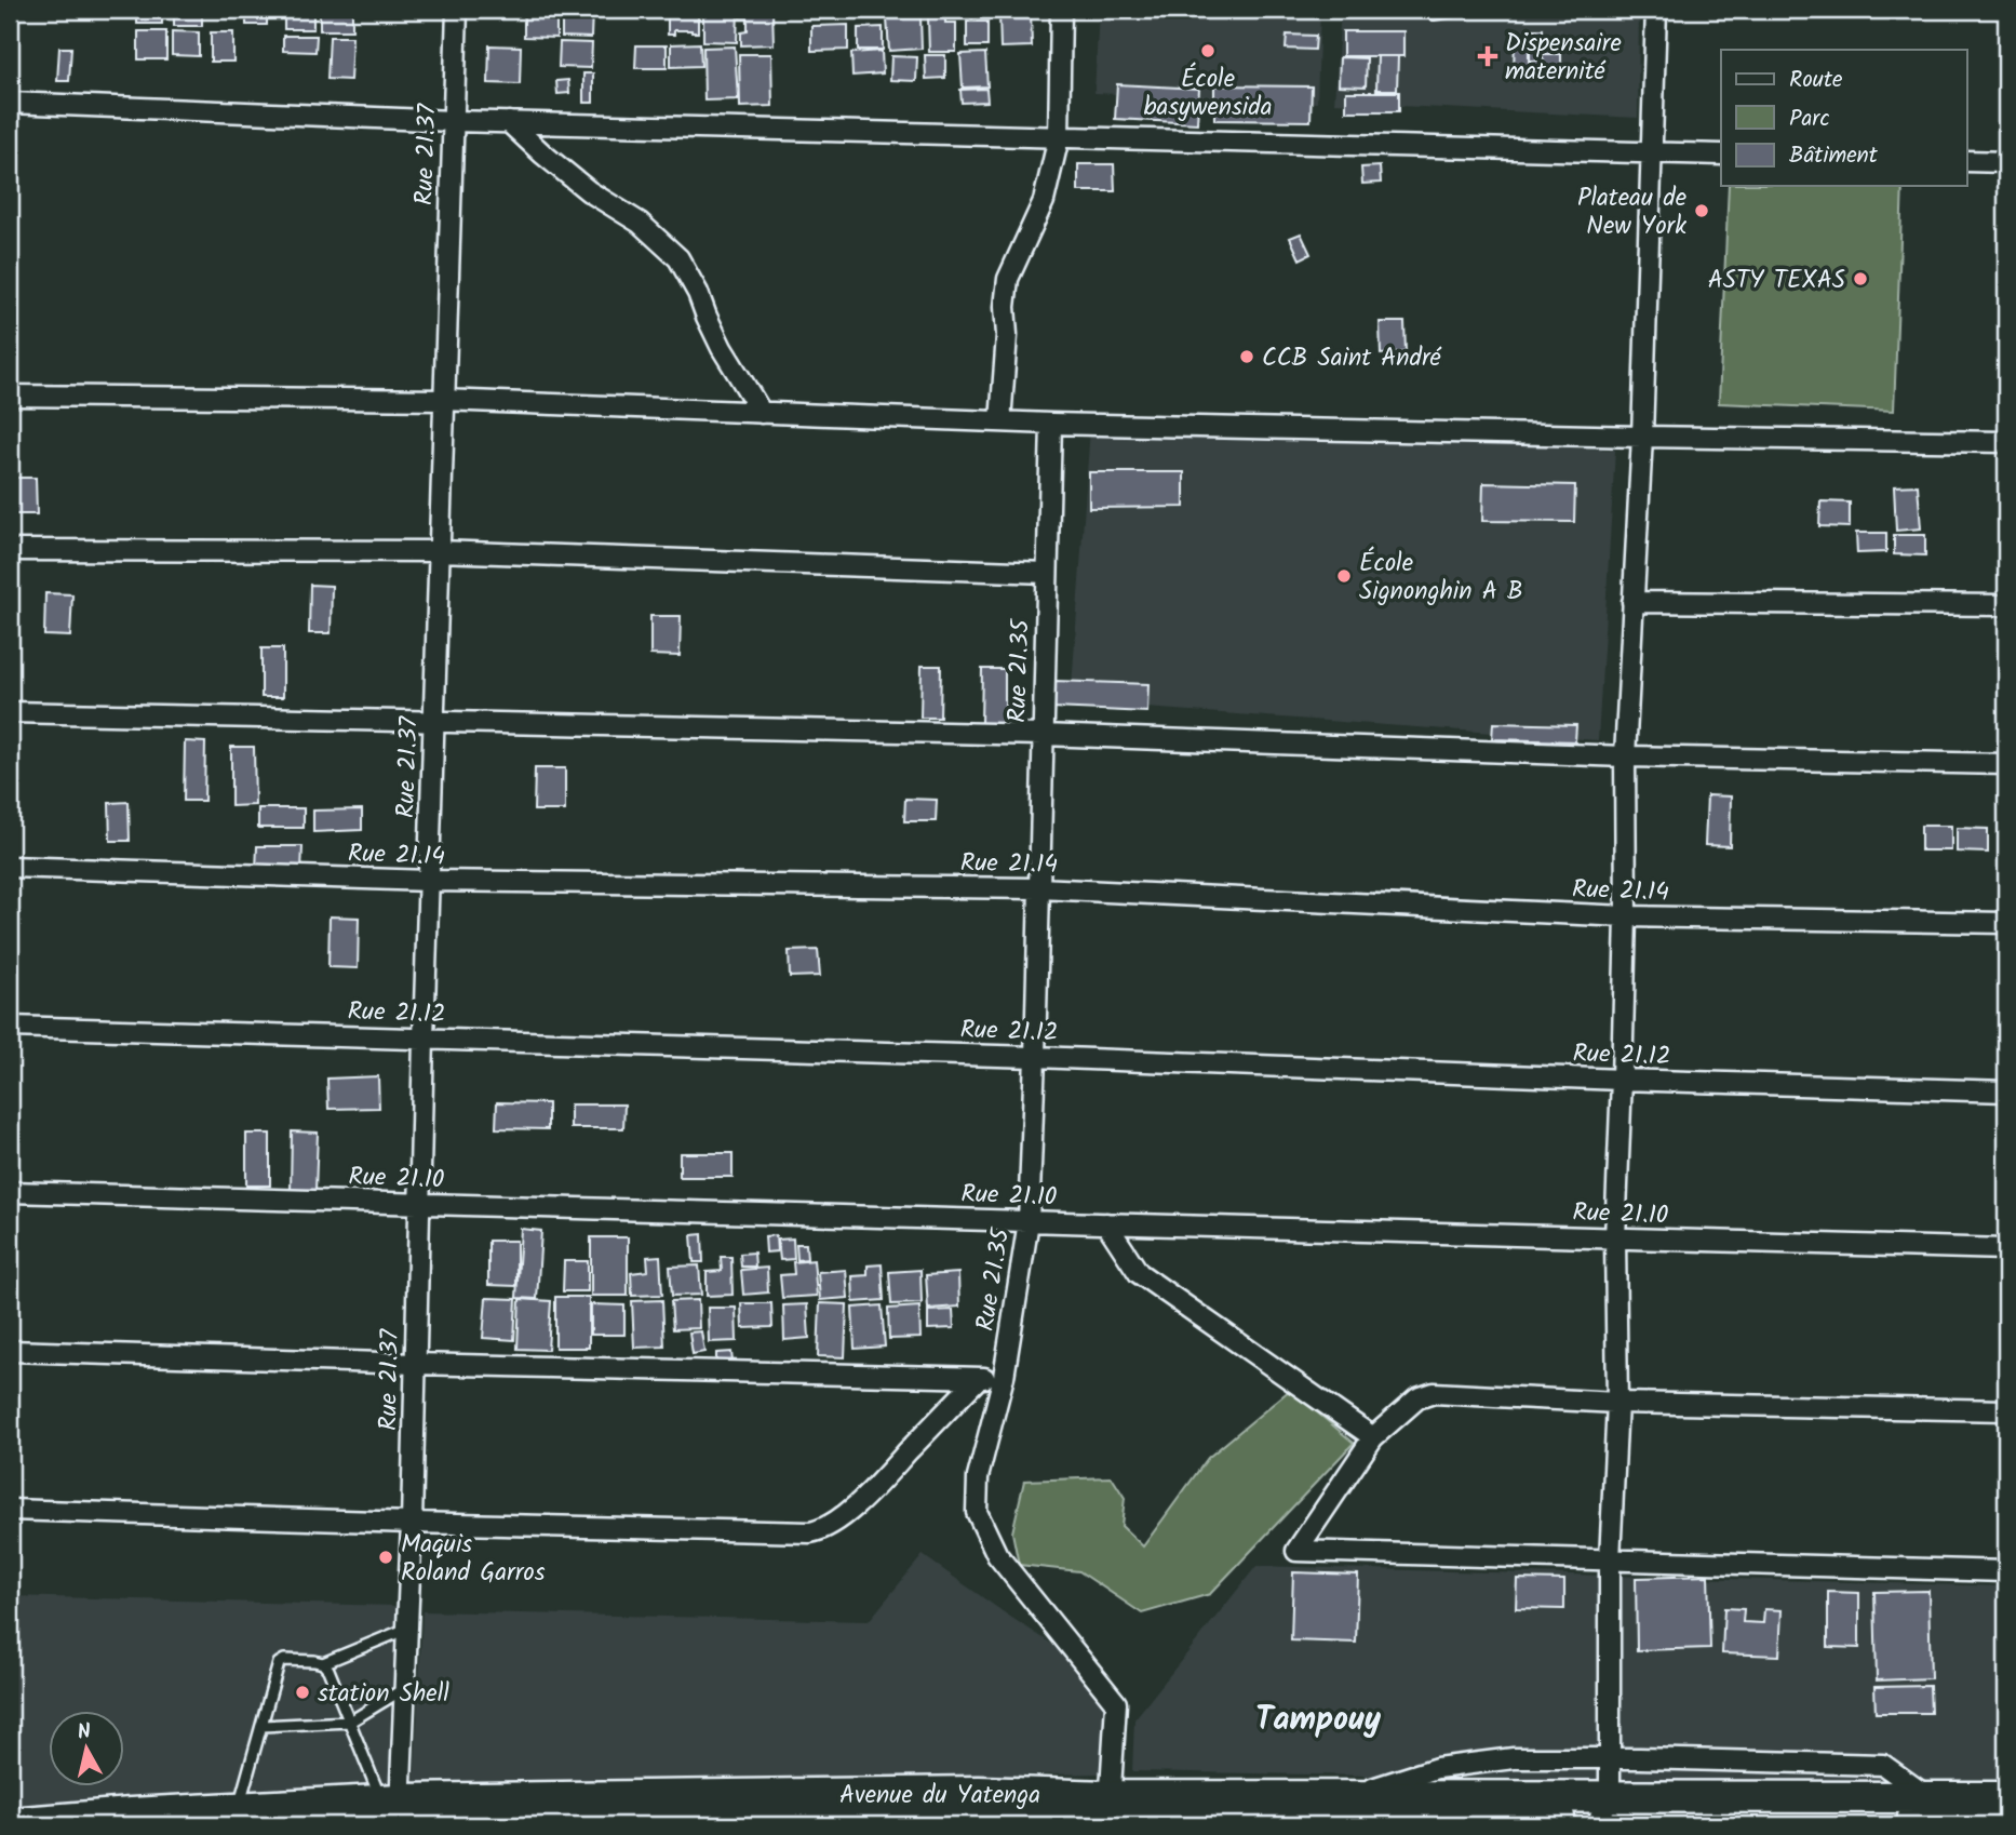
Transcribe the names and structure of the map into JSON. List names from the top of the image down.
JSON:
{
  "streets": {
    "main road": ["Avenue du Yatenga"],
    "street": [
      "Rue 21.37",
      "Rue 21.35",
      "Rue 21.14",
      "Rue 21.12",
      "Rue 21.10"
    ]
  },
  "crossings": [
    ["Rue 21.37", "Rue 21.14"],
    ["Rue 21.37", "Rue 21.12"],
    ["Rue 21.37", "Rue 21.10"],
    ["Rue 21.37", "Avenue du Yatenga"],
    ["Rue 21.35", "Rue 21.14"],
    ["Rue 21.35", "Rue 21.12"],
    ["Rue 21.35", "Rue 21.10"],
    ["Rue 21.35", "Avenue du Yatenga"]
  ],
  "districts": ["Tampouy"],
  "places": {
    "other": [
      "École basywensida",
      "Plateau de New York",
      "ASTY TEXAS",
      "CCB Saint André",
      "École Signonghin A B",
      "Maquis Roland Garros",
      "station Shell"
    ],
    "health": ["Dispensaire maternité"]
  },
  "legend": ["Route", "Parc", "Bâtiment"],
  "north": "top"
}
